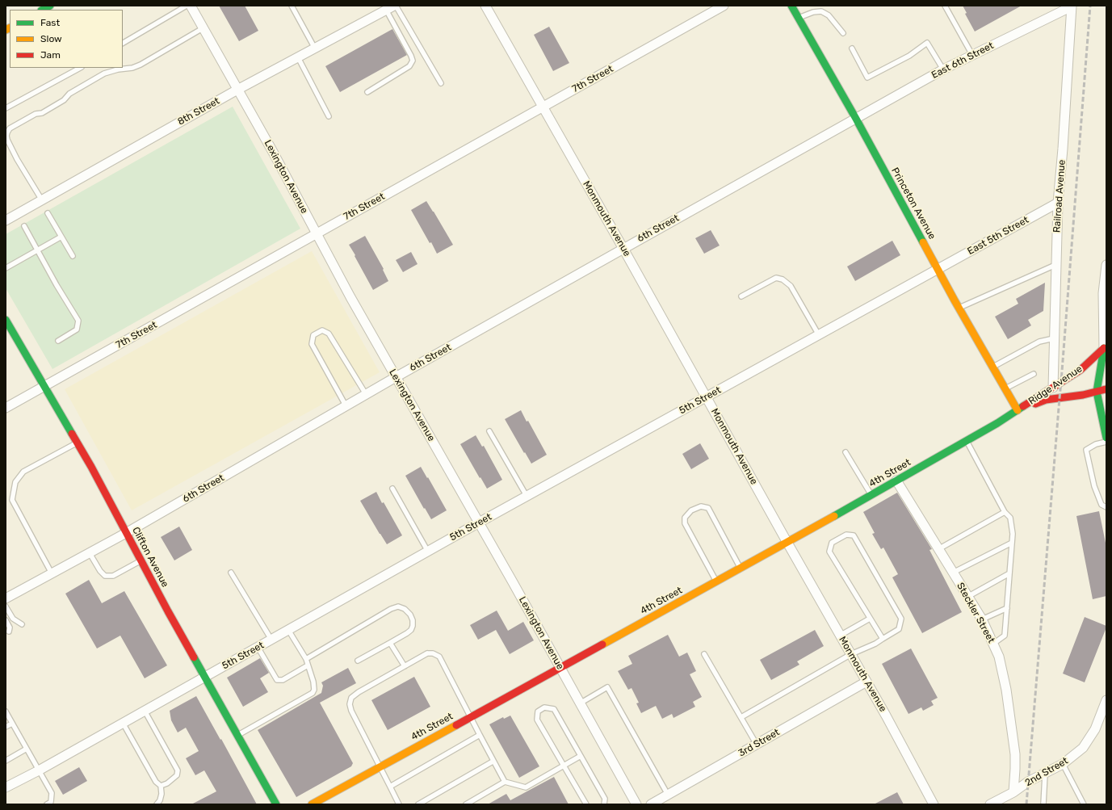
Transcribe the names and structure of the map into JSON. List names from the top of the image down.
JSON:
{
  "streets": {
    "street": [
      "East 6th Street",
      "7th Street",
      "8th Street",
      "Lexington Avenue",
      "Railroad Avenue",
      "Princeton Avenue",
      "Monmouth Avenue",
      "6th Street",
      "East 5th Street",
      "Ridge Avenue",
      "5th Street",
      "4th Street",
      "Clifton Avenue",
      "Steckler Street",
      "3rd Street",
      "2nd Street"
    ]
  },
  "crossings": [
    ["East 6th Street", "Railroad Avenue"],
    ["East 6th Street", "Princeton Avenue"],
    ["East 6th Street", "6th Street"],
    ["7th Street", "Lexington Avenue"],
    ["7th Street", "Monmouth Avenue"],
    ["7th Street", "Clifton Avenue"],
    ["8th Street", "Lexington Avenue"],
    ["Lexington Avenue", "6th Street"],
    ["Lexington Avenue", "5th Street"],
    ["Lexington Avenue", "4th Street"],
    ["Railroad Avenue", "East 5th Street"],
    ["Railroad Avenue", "Ridge Avenue"],
    ["Princeton Avenue", "6th Street"],
    ["Princeton Avenue", "East 5th Street"],
    ["Princeton Avenue", "Ridge Avenue"],
    ["Princeton Avenue", "5th Street"],
    ["Princeton Avenue", "4th Street"],
    ["Monmouth Avenue", "6th Street"],
    ["Monmouth Avenue", "5th Street"],
    ["Monmouth Avenue", "4th Street"],
    ["Monmouth Avenue", "3rd Street"],
    ["6th Street", "Clifton Avenue"],
    ["East 5th Street", "5th Street"],
    ["Ridge Avenue", "4th Street"],
    ["5th Street", "Clifton Avenue"],
    ["4th Street", "Steckler Street"],
    ["Steckler Street", "2nd Street"]
  ],
  "legend": ["Fast", "Slow", "Jam"]
}
